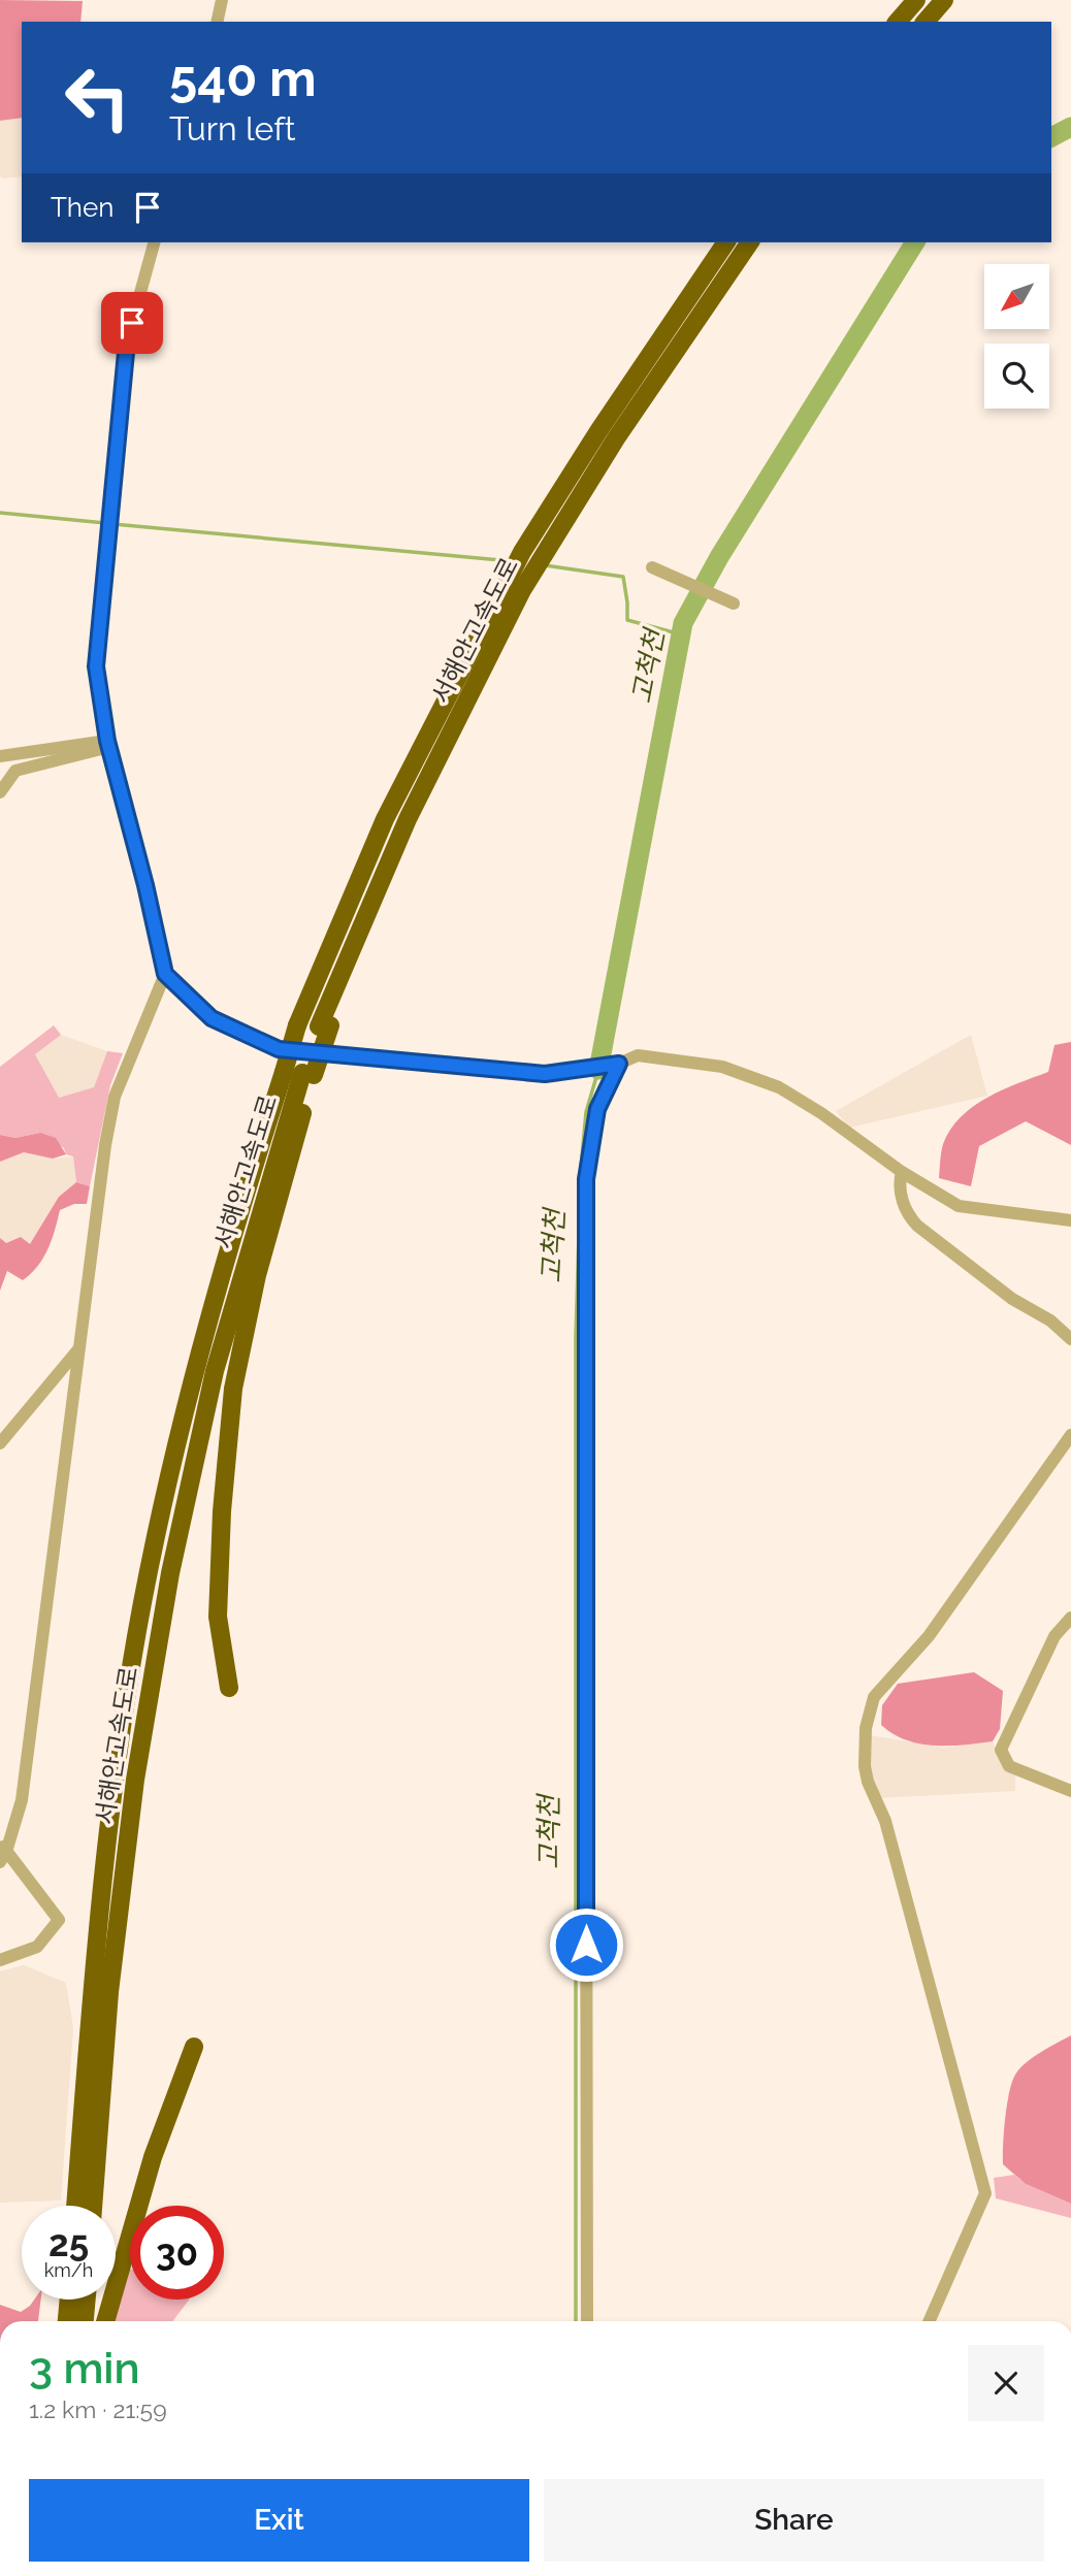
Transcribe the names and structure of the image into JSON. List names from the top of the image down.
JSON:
{
  "streets": {
    "highway": ["서해안고속도로"]
  },
  "water": ["고척천"],
  "north": "bottom left",
  "page": {
    "turn": ["540 m", "Turn left"],
    "then": "Then",
    "speed": "25 km/h",
    "limit": "30",
    "heading": ["3 min", "1.2 km · 21:59"],
    "buttons": ["Exit", "Share"]
  }
}
